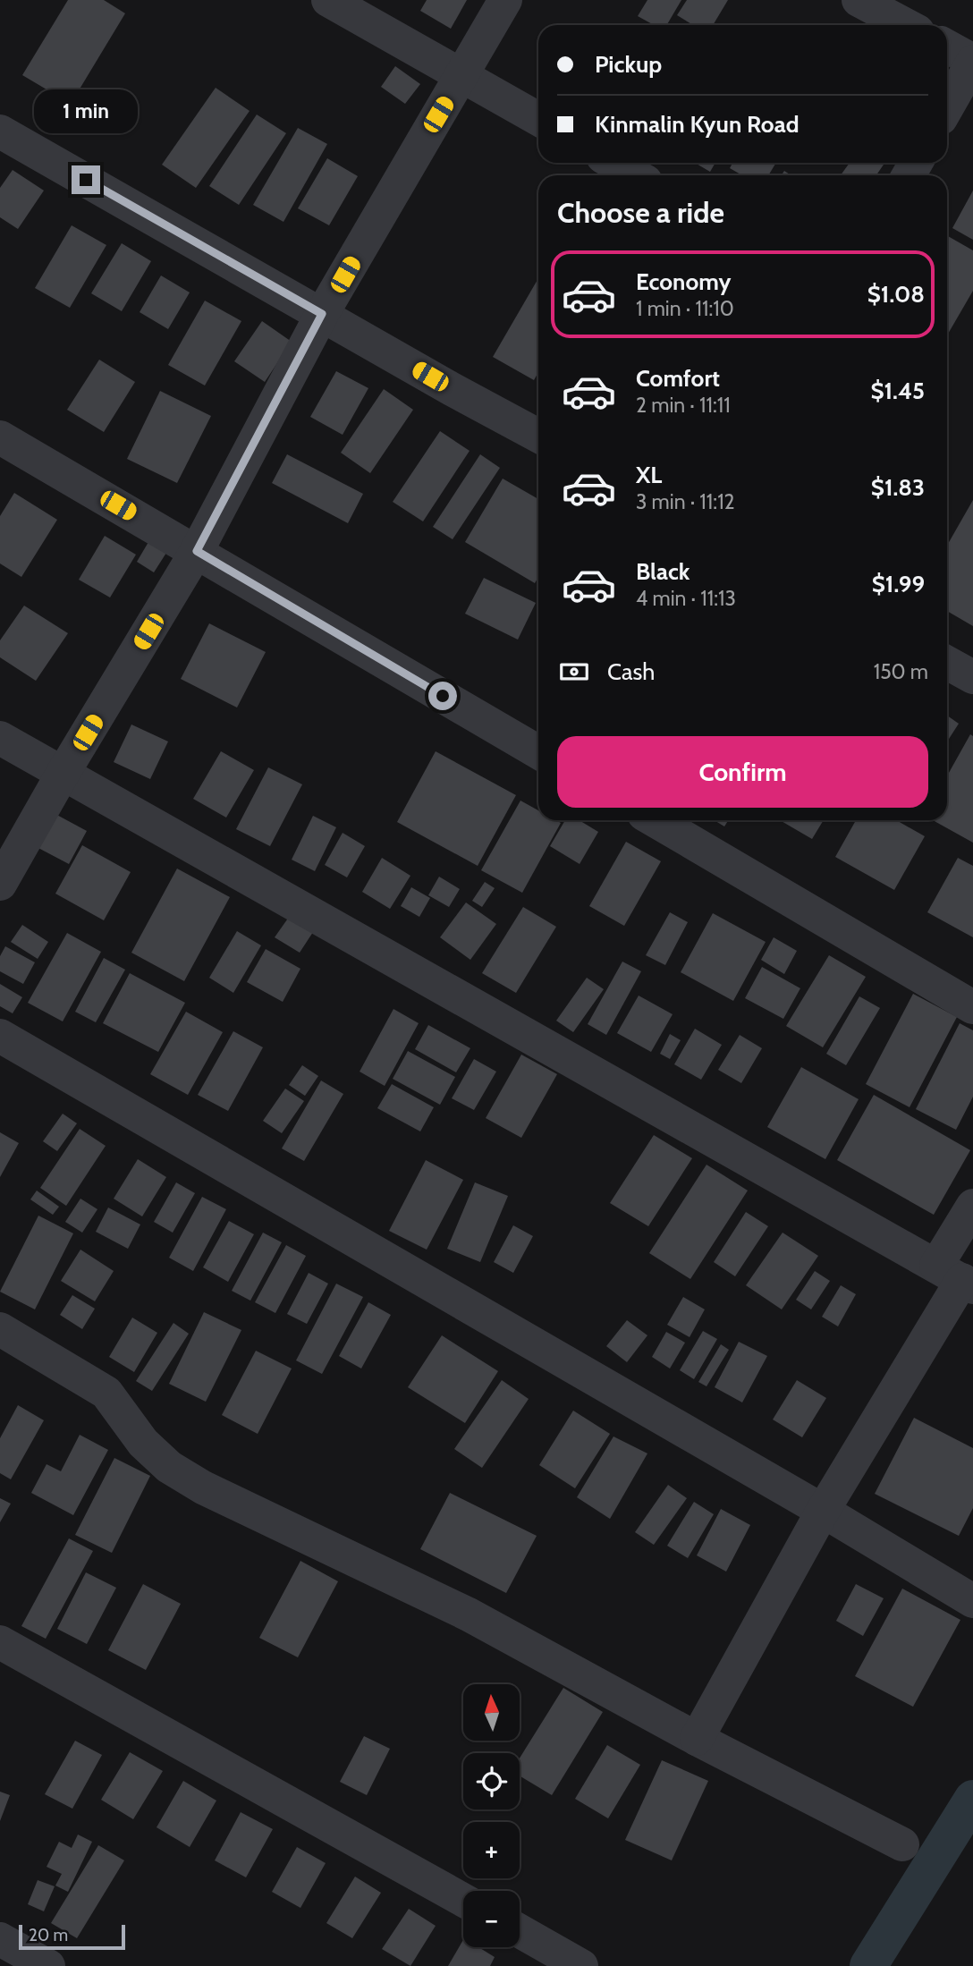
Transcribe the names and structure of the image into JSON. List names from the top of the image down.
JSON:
{
  "scale_bar": "20 m",
  "north": "top",
  "page": {
    "banner": ["Pickup", "Kinmalin Kyun Road"],
    "bubble": "1 min",
    "heading": "Choose a ride",
    "list": [
      {
        "name": "Economy",
        "note": "1 min · 11:10",
        "value": "$1.08"
      },
      {
        "name": "Comfort",
        "note": "2 min · 11:11",
        "value": "$1.45"
      },
      {
        "name": "XL",
        "note": "3 min · 11:12",
        "value": "$1.83"
      },
      {
        "name": "Black",
        "note": "4 min · 11:13",
        "value": "$1.99"
      }
    ],
    "pay": ["Cash", "150 m"],
    "buttons": "Confirm",
    "map_buttons": ["+", "−"],
    "scale": "20 m"
  }
}
